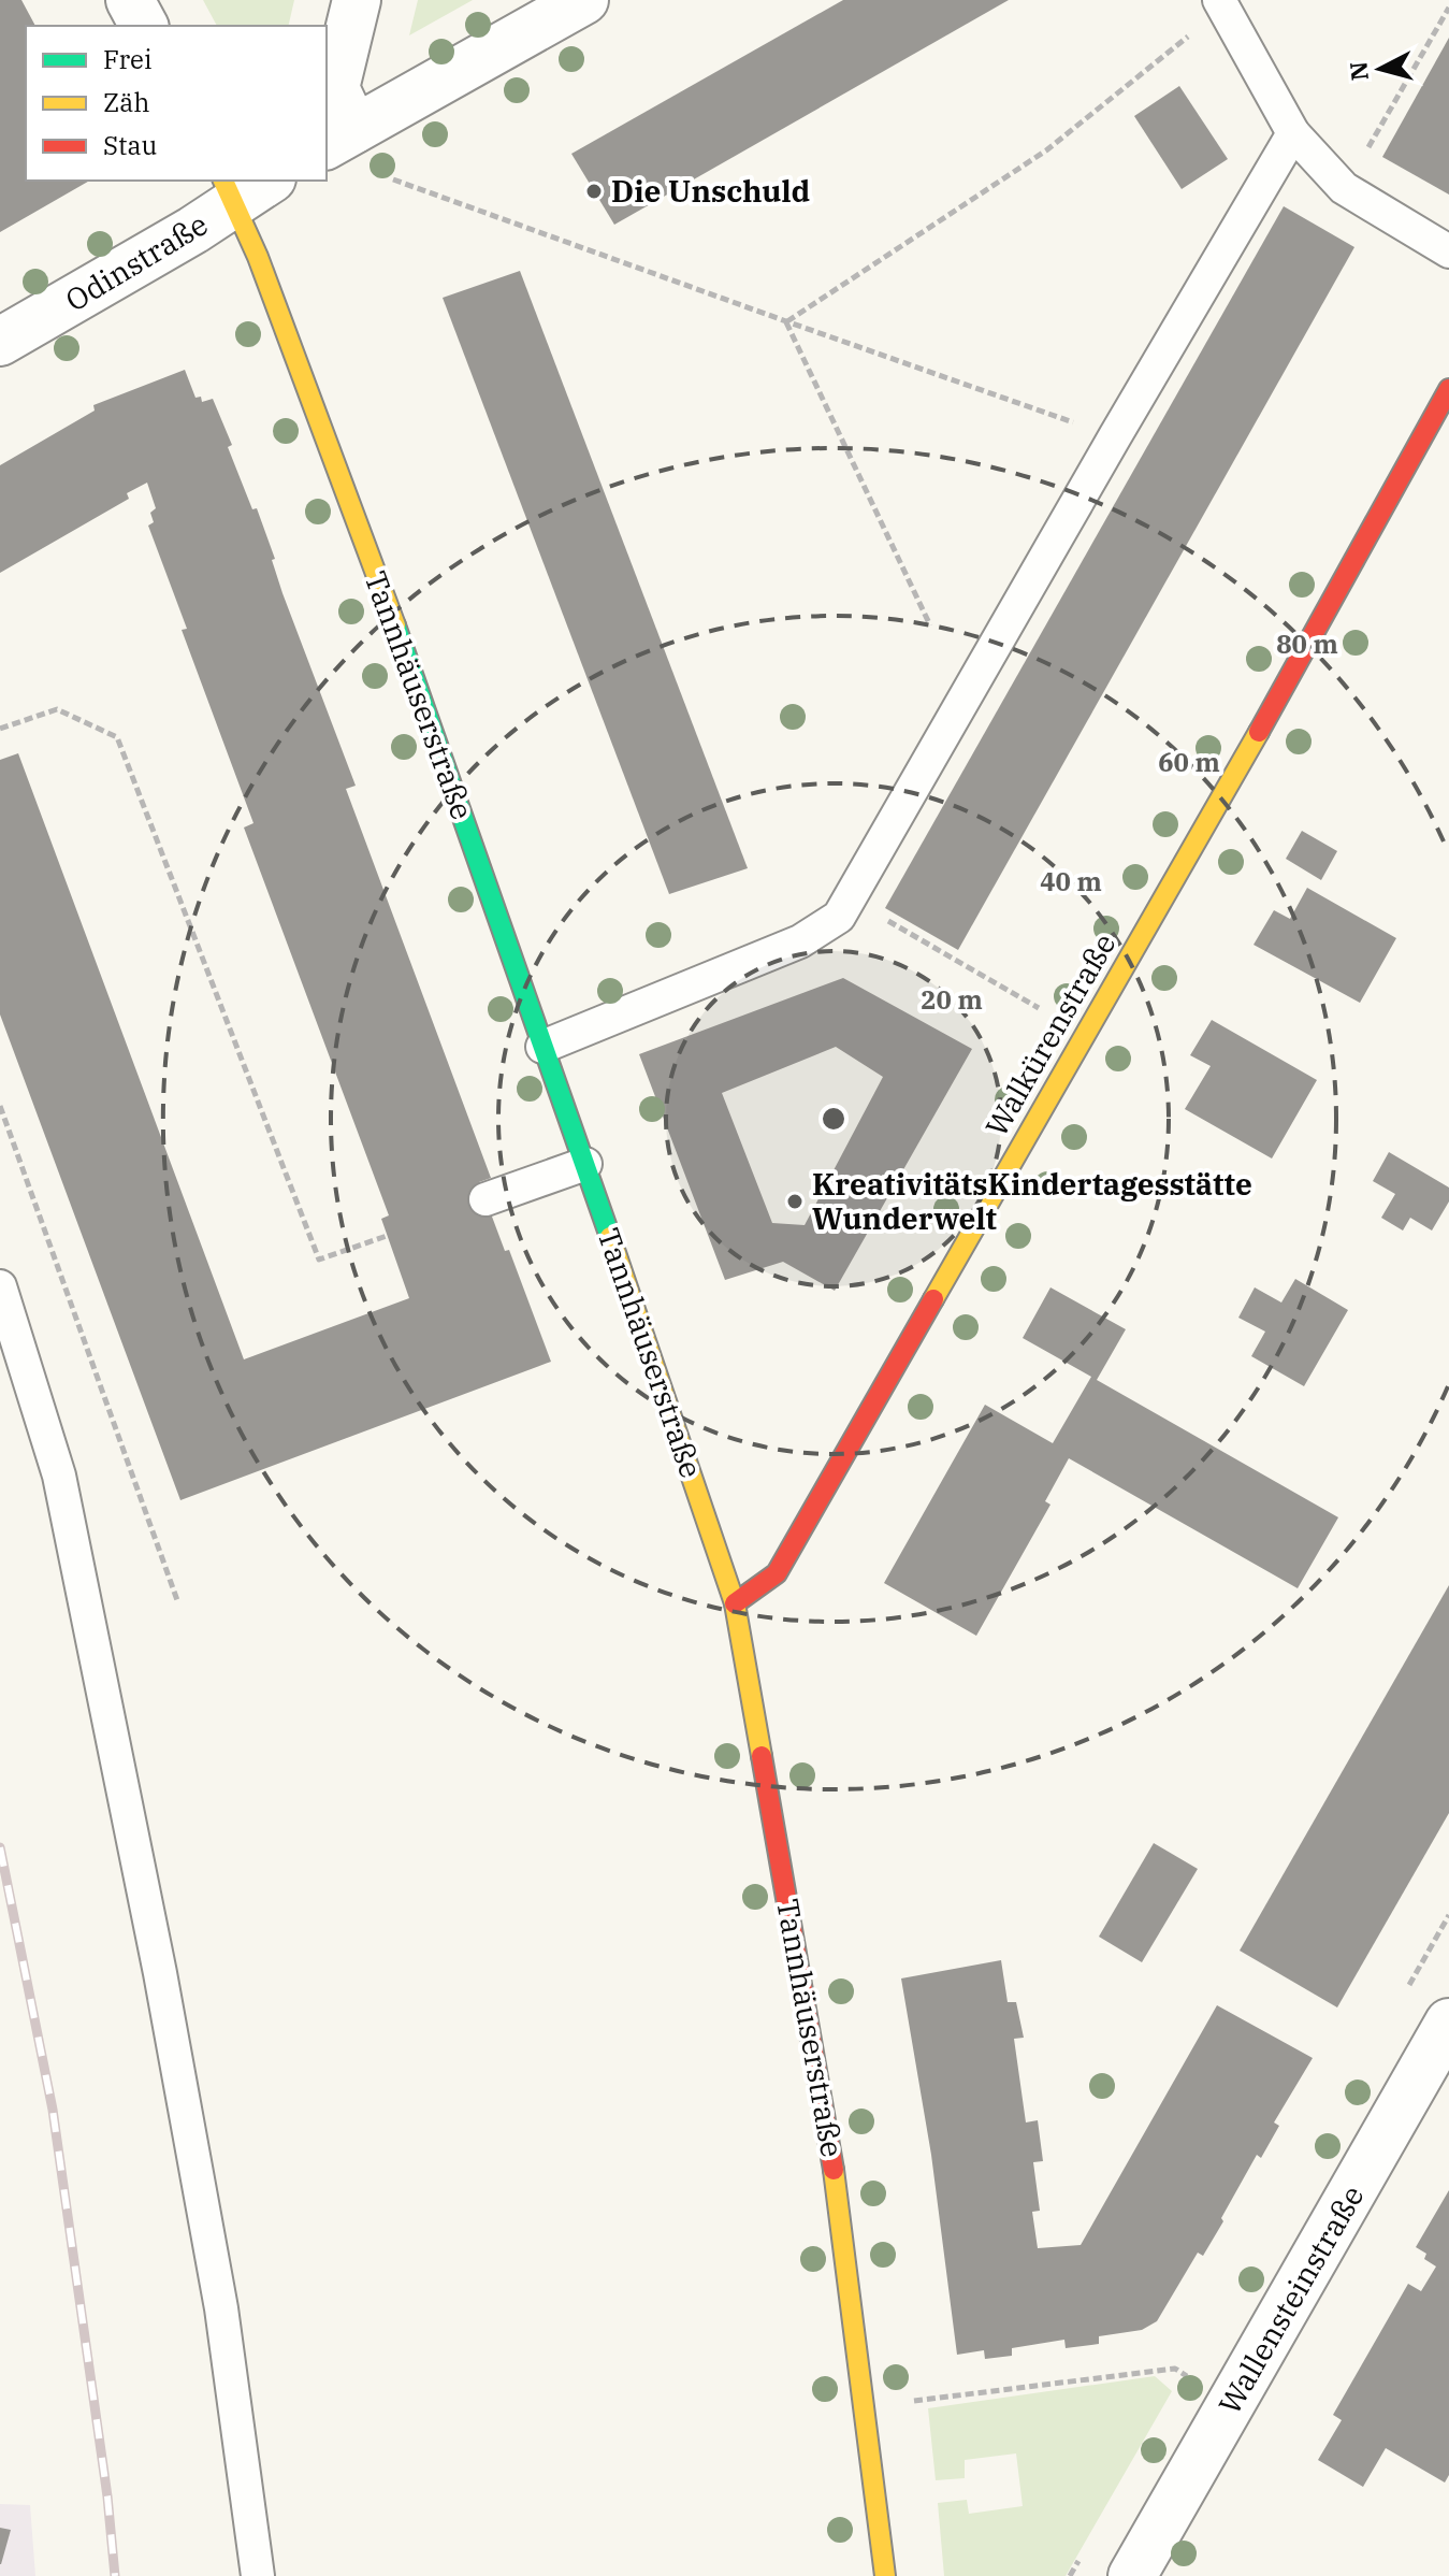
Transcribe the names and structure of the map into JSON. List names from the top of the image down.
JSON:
{
  "streets": {
    "street": [
      "Odinstraße",
      "Tannhäuserstraße",
      "Walkürenstraße",
      "Wallensteinstraße"
    ]
  },
  "crossings": [
    ["Odinstraße", "Tannhäuserstraße"],
    ["Tannhäuserstraße", "Walkürenstraße"]
  ],
  "places": ["Die Unschuld", "KreativitätsKindertagesstätte Wunderwelt"],
  "legend": ["Frei", "Zäh", "Stau"],
  "north": "left",
  "rings": [
    "80 m",
    "60 m",
    "40 m",
    "20 m"
  ]
}
